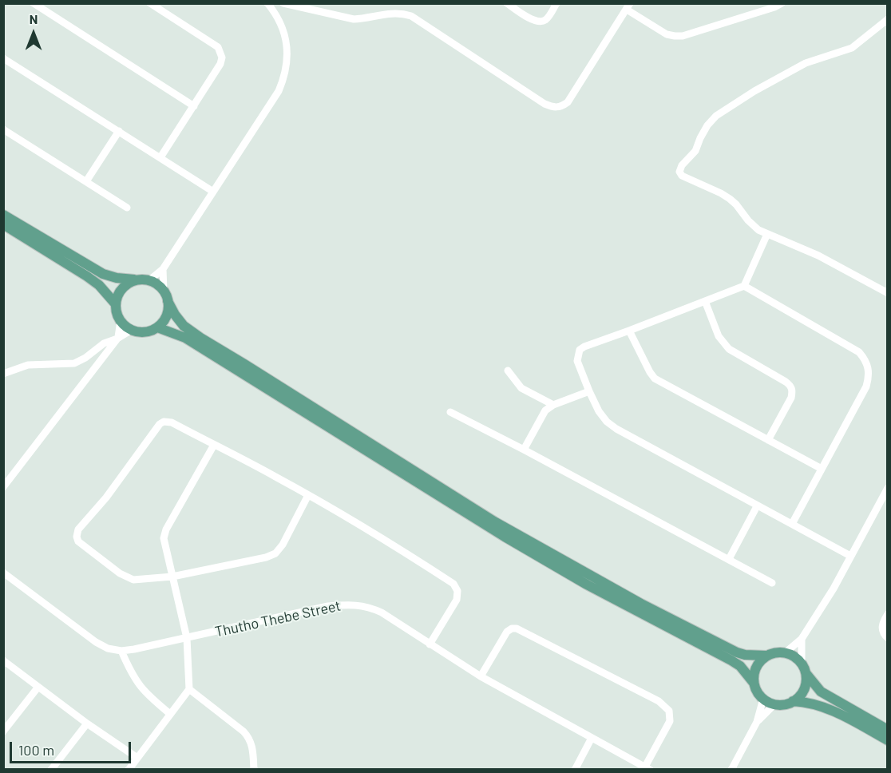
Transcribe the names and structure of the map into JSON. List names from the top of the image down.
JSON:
{
  "streets": {
    "street": ["Thutho Thebe Street"]
  },
  "scale_bar": "100 m",
  "north": "top"
}
